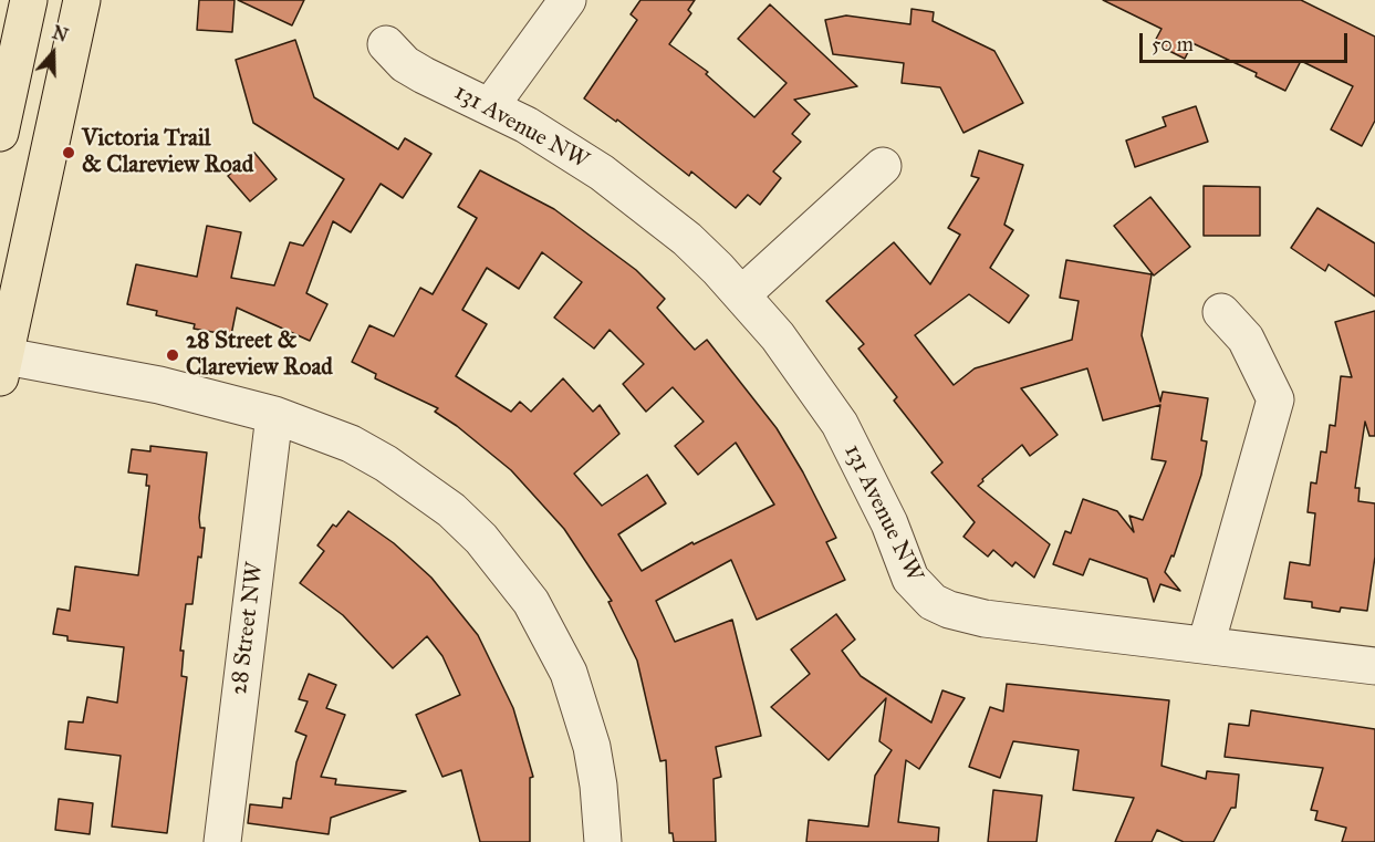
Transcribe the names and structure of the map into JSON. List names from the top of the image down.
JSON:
{
  "streets": {
    "street": ["131 Avenue NW", "28 Street NW"]
  },
  "places": ["Victoria Trail & Clareview Road", "28 Street & Clareview Road"],
  "scale_bar": "50 m",
  "north": "top"
}
